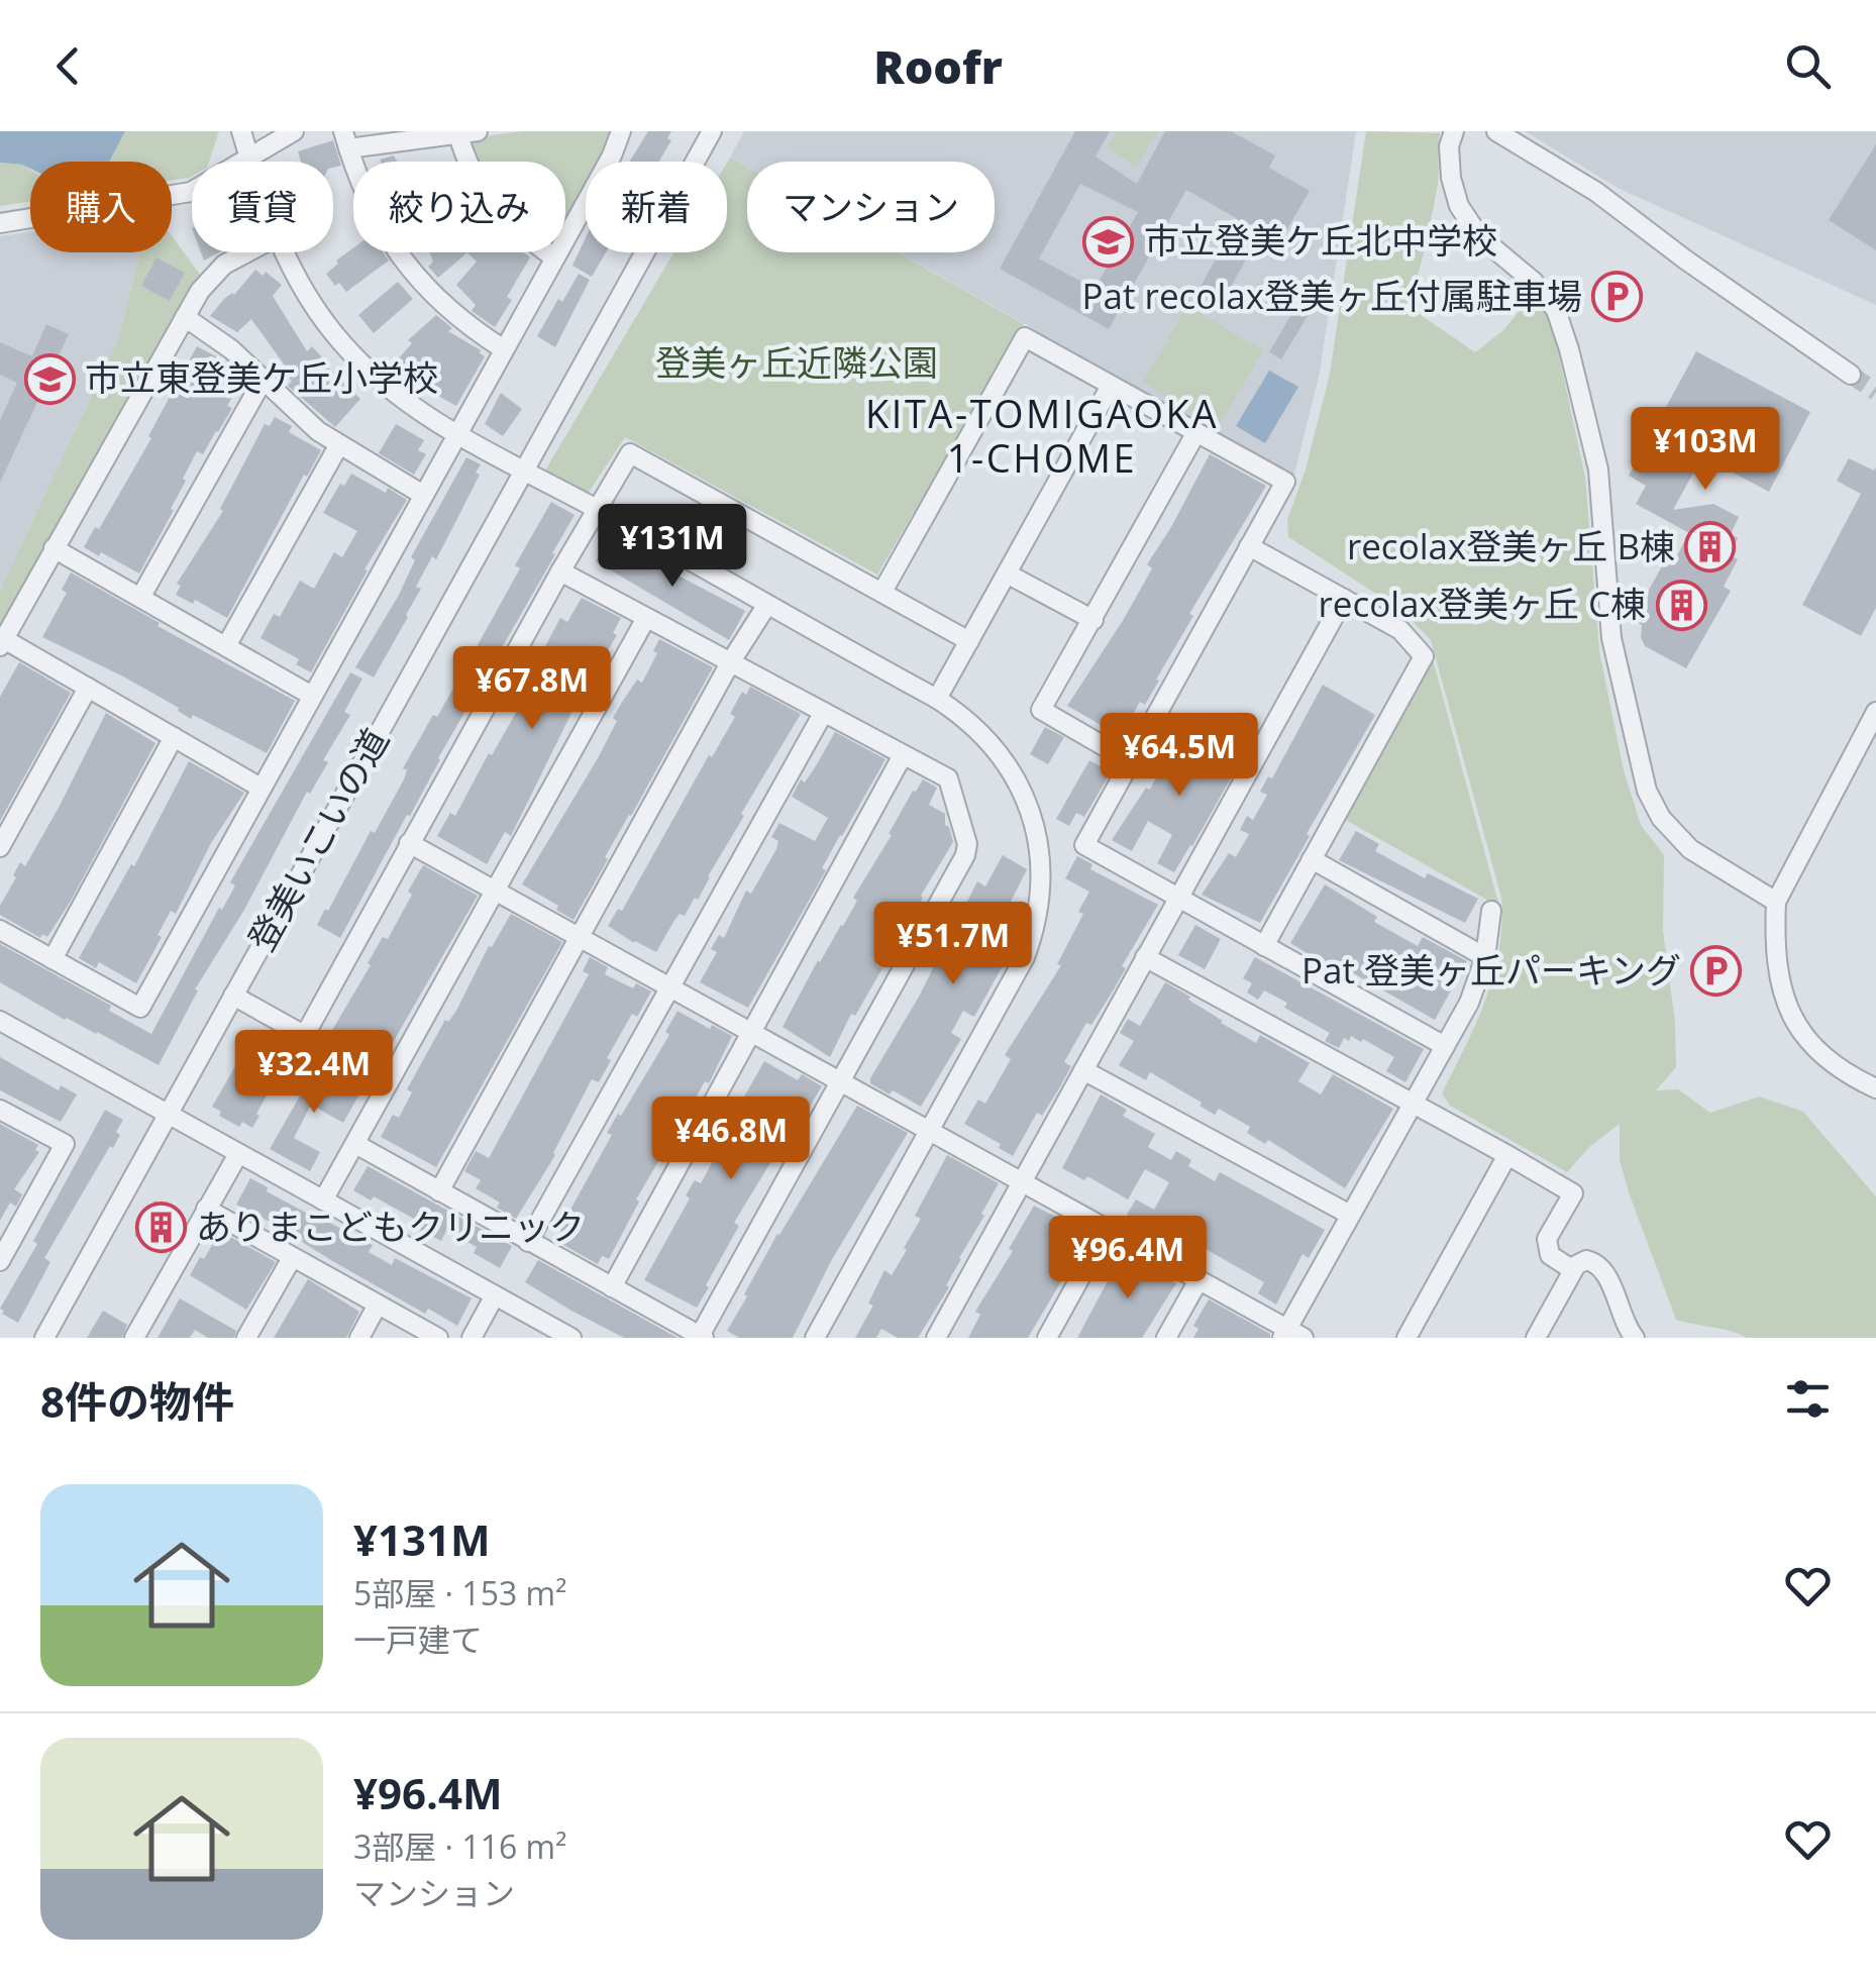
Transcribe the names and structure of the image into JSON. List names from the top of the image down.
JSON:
{
  "streets": {
    "street": ["登美いこいの道"]
  },
  "districts": ["KITA-TOMIGAOKA 1-CHOME"],
  "parks": ["登美ヶ丘近隣公園"],
  "places": {
    "school or university": ["市立登美ケ丘北中学校", "市立東登美ケ丘小学校"],
    "parking": ["Pat recolax登美ヶ丘付属駐車場", "Pat 登美ヶ丘パーキング"],
    "building": ["recolax登美ヶ丘 B棟", "recolax登美ヶ丘 C棟", "ありまこどもクリニック"]
  },
  "page": {
    "header": "Roofr",
    "chip": [
      "購入",
      "賃貸",
      "絞り込み",
      "新着",
      "マンション"
    ],
    "price": [
      "¥103M",
      "¥131M",
      "¥67.8M",
      "¥64.5M",
      "¥51.7M",
      "¥32.4M",
      "¥46.8M",
      "¥96.4M"
    ],
    "heading": "8件の物件",
    "list": [
      {
        "name": "¥131M",
        "note": "5部屋 · 153 m² · 一戸建て"
      },
      {
        "name": "¥96.4M",
        "note": "3部屋 · 116 m² · マンション"
      }
    ]
  }
}
